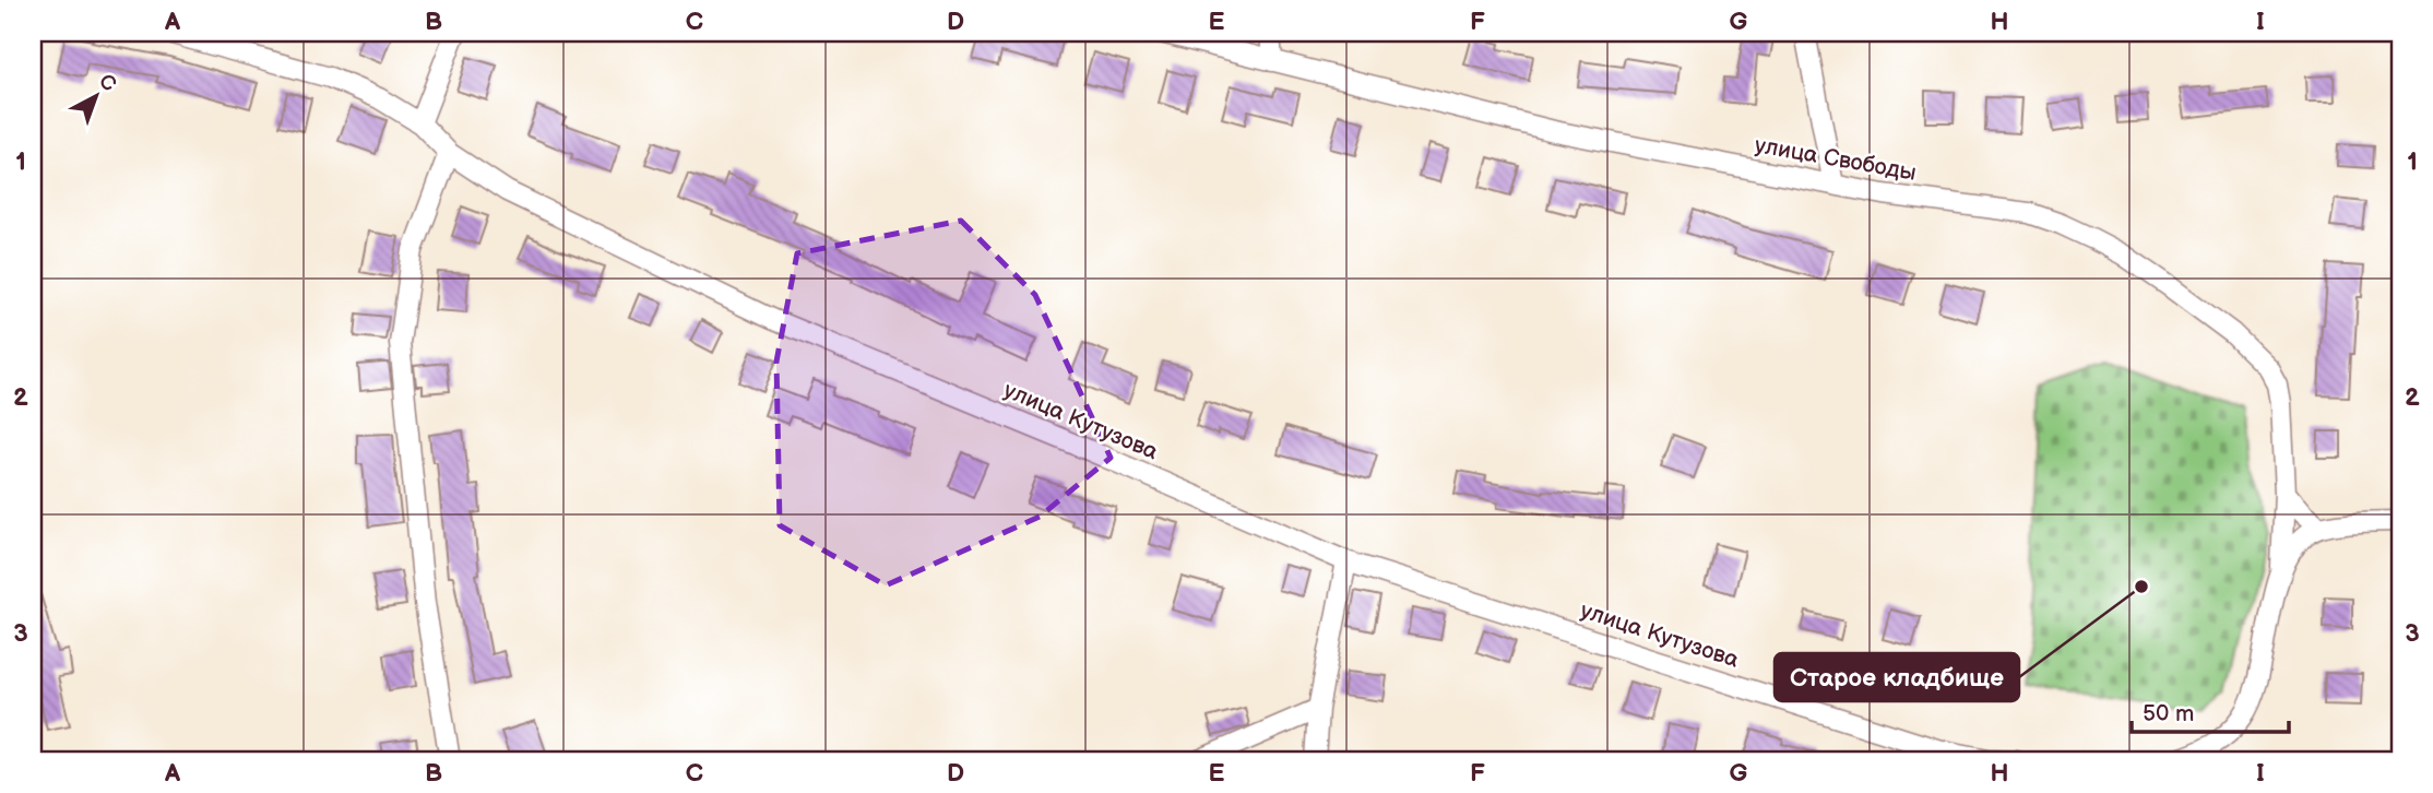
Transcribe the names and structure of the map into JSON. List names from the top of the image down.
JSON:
{
  "streets": {
    "street": ["улица Свободы", "улица Кутузова"]
  },
  "places": ["Старое кладбище"],
  "scale_bar": "50 m",
  "north": "top right",
  "grid": {
    "columns": [
      "A",
      "B",
      "C",
      "D",
      "E",
      "F",
      "G",
      "H",
      "I"
    ],
    "rows": ["1", "2", "3"]
  }
}
